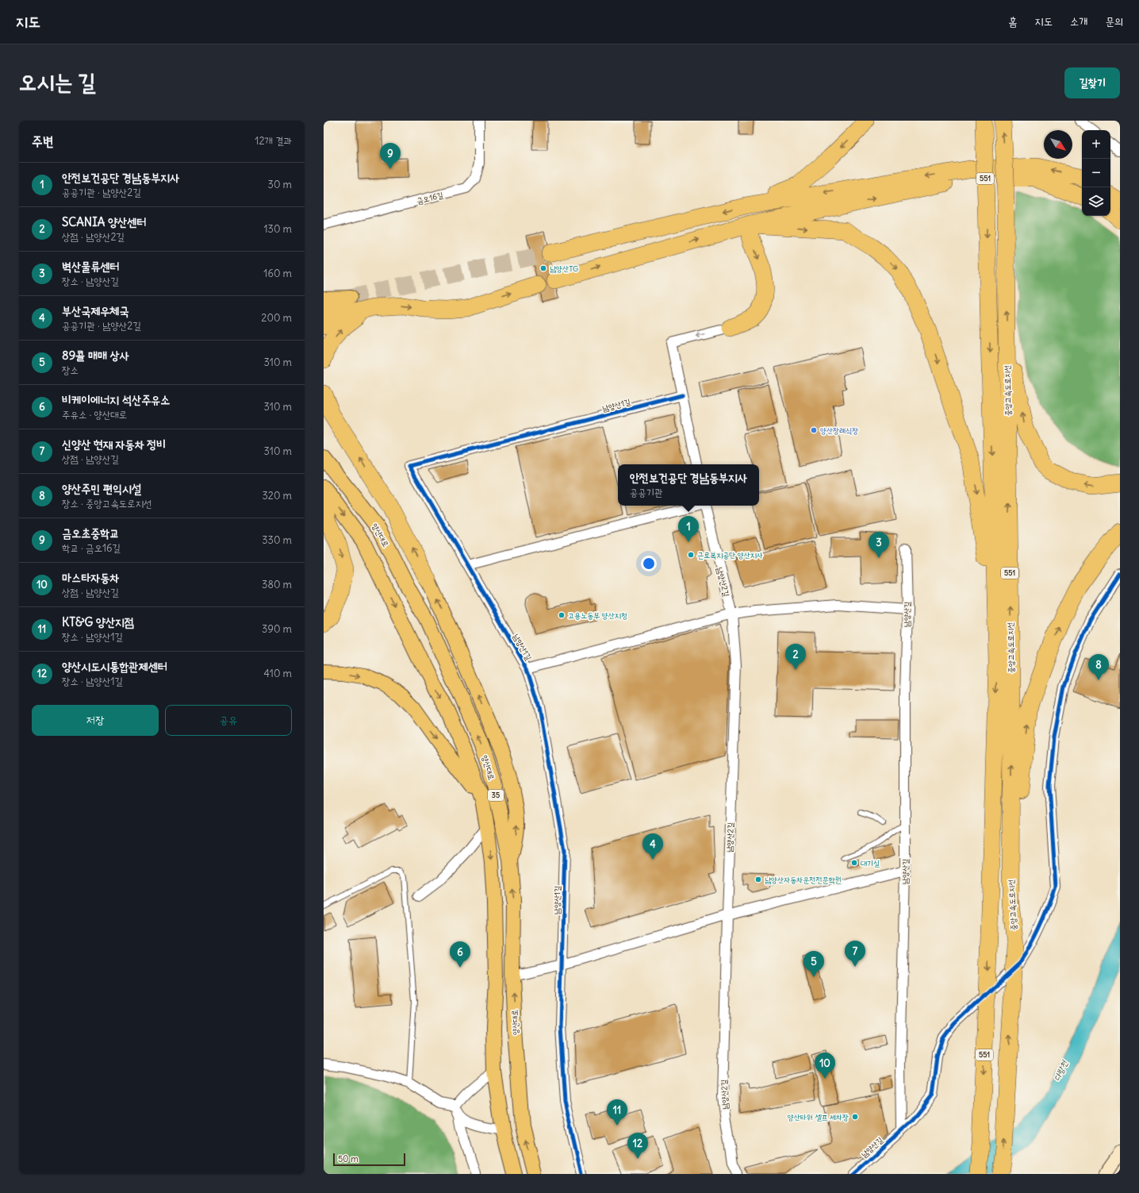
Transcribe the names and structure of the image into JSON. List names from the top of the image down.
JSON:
{
  "streets": {
    "highway": ["551", "중앙고속도로지선"],
    "main road": ["양산대로", "35"],
    "street": [
      "금오16길",
      "남양산1길",
      "남양산2길",
      "남양산길"
    ]
  },
  "water": ["다방천"],
  "places": [
    "남양산TG",
    "양산장례식장",
    "근로복지공단 양산지사",
    "고용노동부 양산지청",
    "대기실",
    "남양산자동차운전전문학원",
    "양산타워 셀프 세차장"
  ],
  "scale_bar": "50 m",
  "north": "bottom right",
  "page": {
    "header": "지도",
    "nav": [
      "홈",
      "지도",
      "소개",
      "문의"
    ],
    "title": "오시는 길",
    "buttons": [
      "길찾기",
      ["저장", "공유"]
    ],
    "heading": ["주변", "12개 결과"],
    "map_buttons": ["+", "−"],
    "pins": [
      "9",
      "1",
      "3",
      "2",
      "8",
      "4",
      "7",
      "6",
      "5",
      "10",
      "11",
      "12"
    ],
    "list": [
      {
        "mark": "1",
        "name": "안전보건공단 경남동부지사",
        "note": "공공기관 · 남양산2길",
        "value": "30 m"
      },
      {
        "mark": "2",
        "name": "SCANIA 양산센터",
        "note": "상점 · 남양산2길",
        "value": "130 m"
      },
      {
        "mark": "3",
        "name": "벽산물류센터",
        "note": "장소 · 남양산길",
        "value": "160 m"
      },
      {
        "mark": "4",
        "name": "부산국제우체국",
        "note": "공공기관 · 남양산2길",
        "value": "200 m"
      },
      {
        "mark": "5",
        "name": "89콜 매매 상사",
        "note": "장소",
        "value": "310 m"
      },
      {
        "mark": "6",
        "name": "비케이에너지 석산주유소",
        "note": "주유소 · 양산대로",
        "value": "310 m"
      },
      {
        "mark": "7",
        "name": "신양산 현재 자동차 정비",
        "note": "상점 · 남양산길",
        "value": "310 m"
      },
      {
        "mark": "8",
        "name": "양산주민 편익시설",
        "note": "장소 · 중앙고속도로지선",
        "value": "320 m"
      },
      {
        "mark": "9",
        "name": "금오초중학교",
        "note": "학교 · 금오16길",
        "value": "330 m"
      },
      {
        "mark": "10",
        "name": "마스타자동차",
        "note": "상점 · 남양산길",
        "value": "380 m"
      },
      {
        "mark": "11",
        "name": "KT&G 양산지점",
        "note": "장소 · 남양산1길",
        "value": "390 m"
      },
      {
        "mark": "12",
        "name": "양산시도시통합관제센터",
        "note": "장소 · 남양산1길",
        "value": "410 m"
      }
    ],
    "popup": ["안전보건공단 경남동부지사", "공공기관"],
    "scale": "50 m"
  }
}
